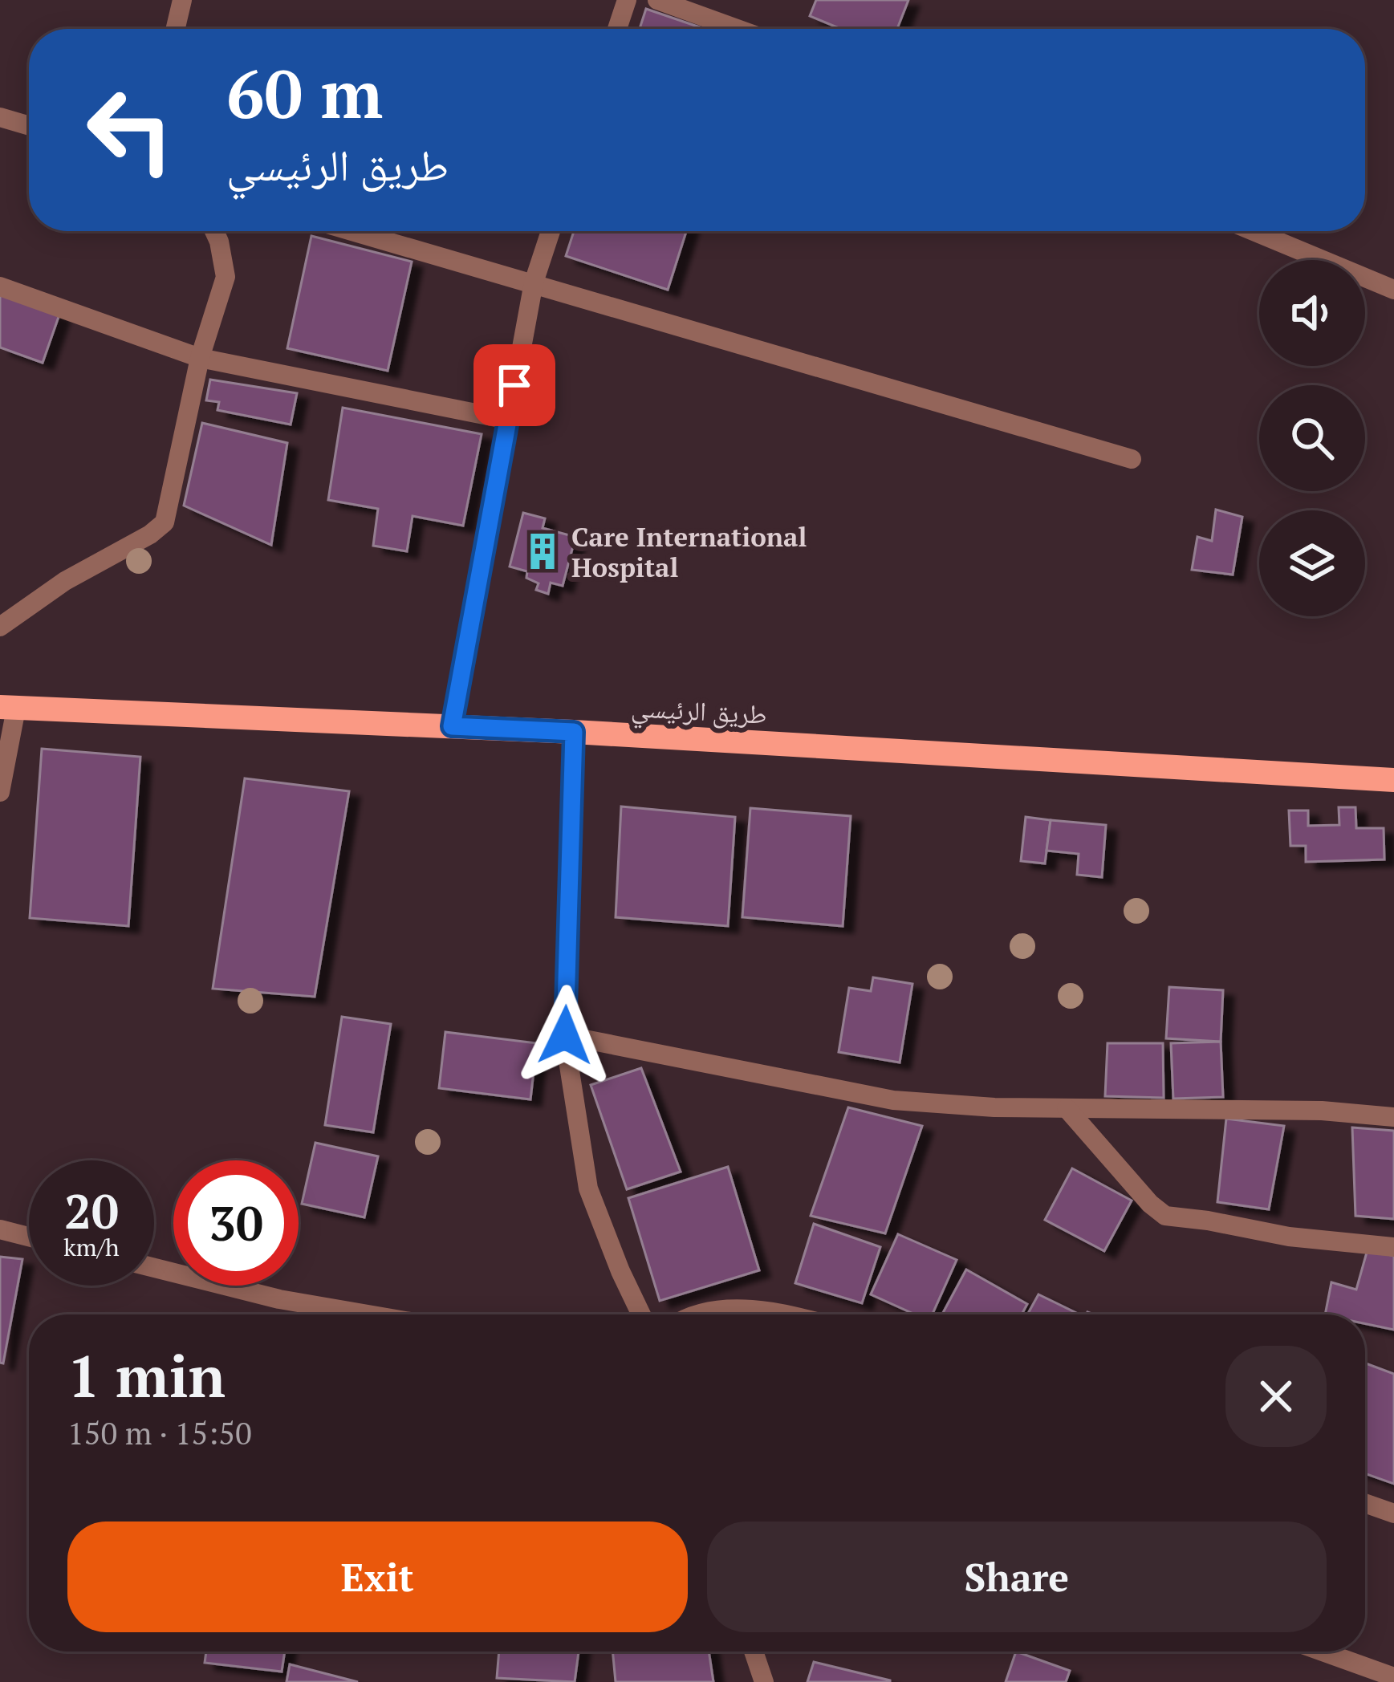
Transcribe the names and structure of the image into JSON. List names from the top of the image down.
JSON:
{
  "streets": {
    "main road": ["طريق الرئيسي"]
  },
  "places": {
    "building": ["Care International Hospital"]
  },
  "page": {
    "turn": ["60 m", "طريق الرئيسي"],
    "speed": "20 km/h",
    "limit": "30",
    "heading": ["1 min", "150 m · 15:50"],
    "buttons": ["Exit", "Share"]
  }
}
